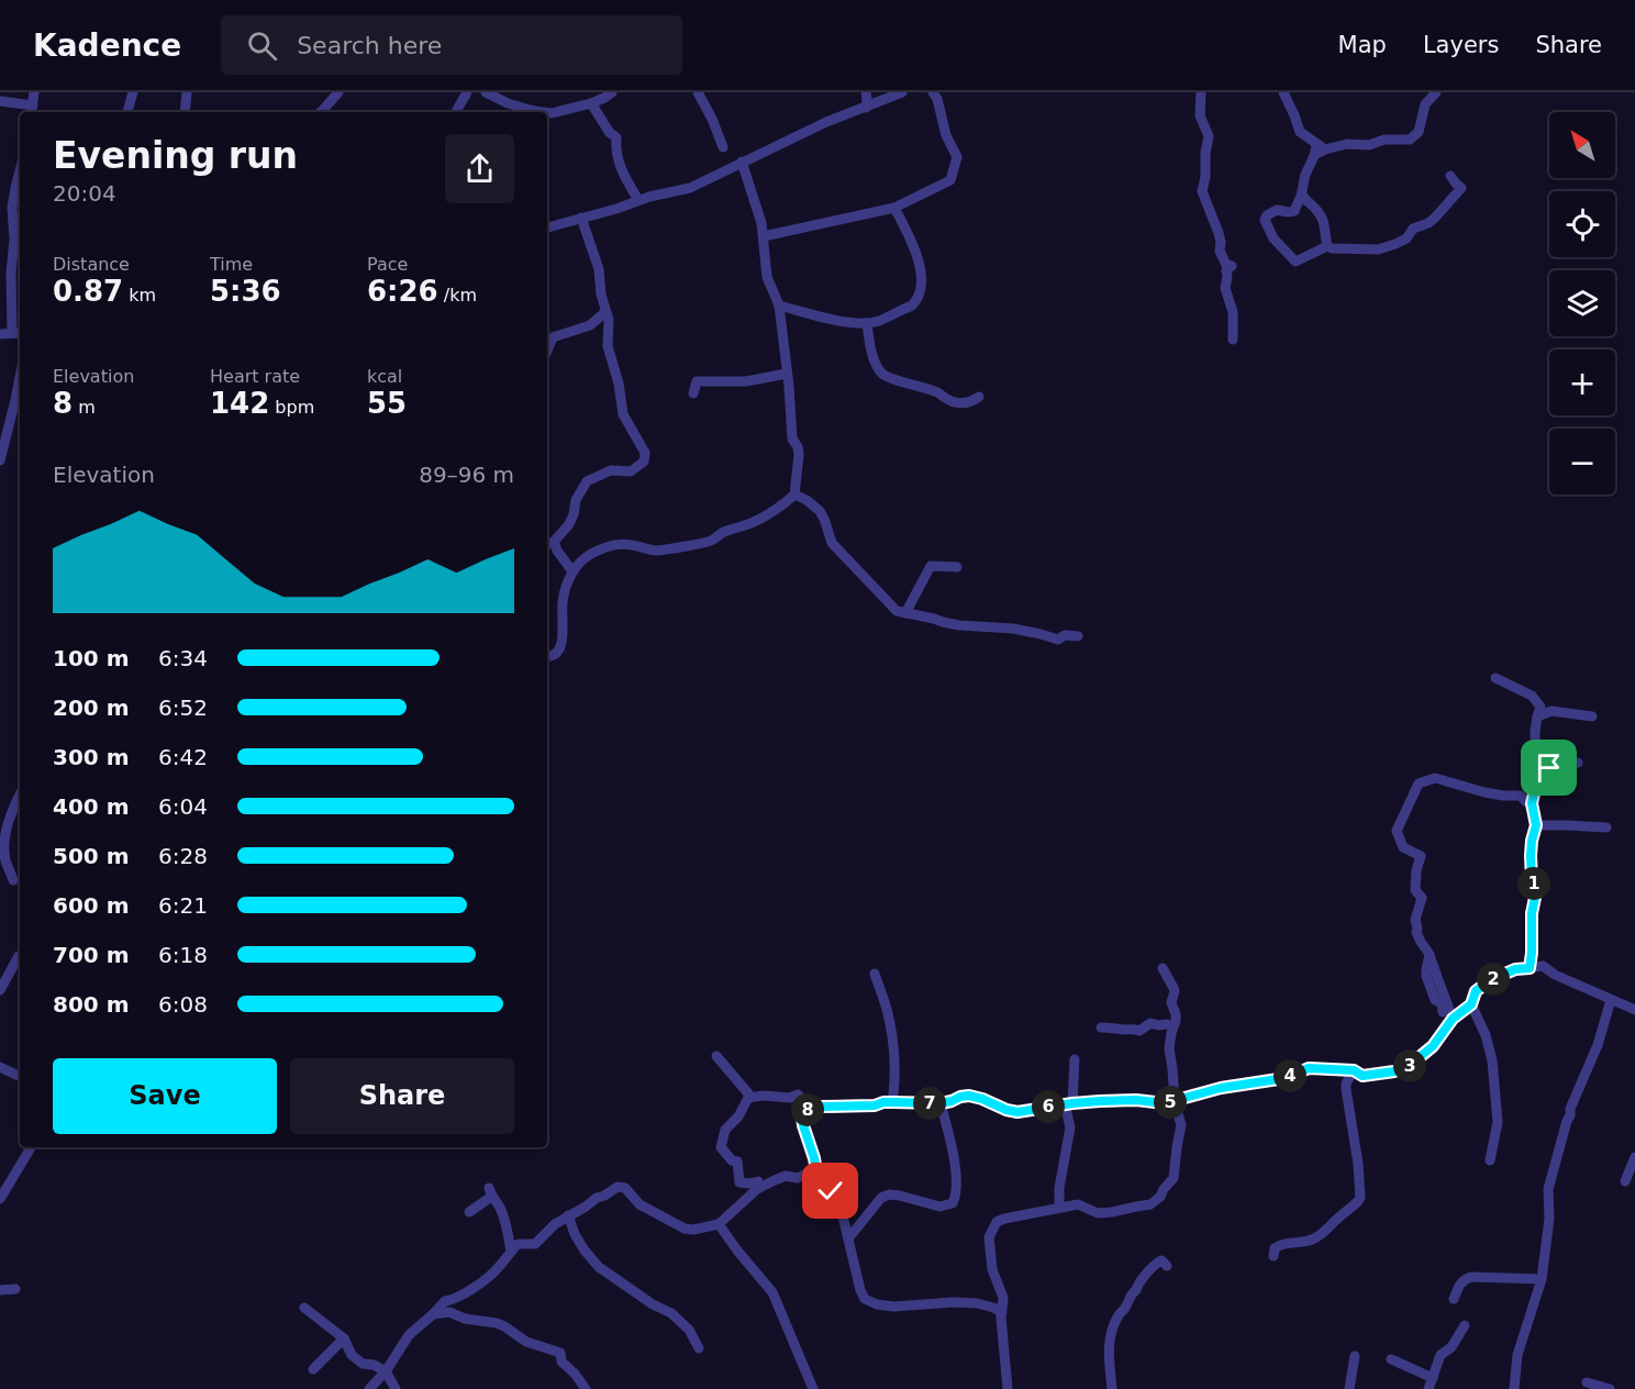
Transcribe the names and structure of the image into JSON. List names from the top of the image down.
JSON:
{
  "north": "top left",
  "page": {
    "header": "Kadence",
    "search": "Search here",
    "nav": ["Map", "Layers", "Share"],
    "map_buttons": ["+", "−"],
    "heading": ["Evening run", "20:04"],
    "stats": [
      ["Distance", "0.87 km"],
      ["Time", "5:36"],
      ["Pace", "6:26 /km"],
      ["Elevation", "8 m"],
      ["Heart rate", "142 bpm"],
      ["kcal", "55"]
    ],
    "chart": ["Elevation", "89–96 m"],
    "list": [
      {
        "name": "100 m",
        "note": "6:34"
      },
      {
        "name": "200 m",
        "note": "6:52"
      },
      {
        "name": "300 m",
        "note": "6:42"
      },
      {
        "name": "400 m",
        "note": "6:04"
      },
      {
        "name": "500 m",
        "note": "6:28"
      },
      {
        "name": "600 m",
        "note": "6:21"
      },
      {
        "name": "700 m",
        "note": "6:18"
      },
      {
        "name": "800 m",
        "note": "6:08"
      }
    ],
    "pins": [
      "1",
      "2",
      "3",
      "4",
      "5",
      "7",
      "6",
      "8"
    ],
    "buttons": ["Save", "Share"]
  }
}
